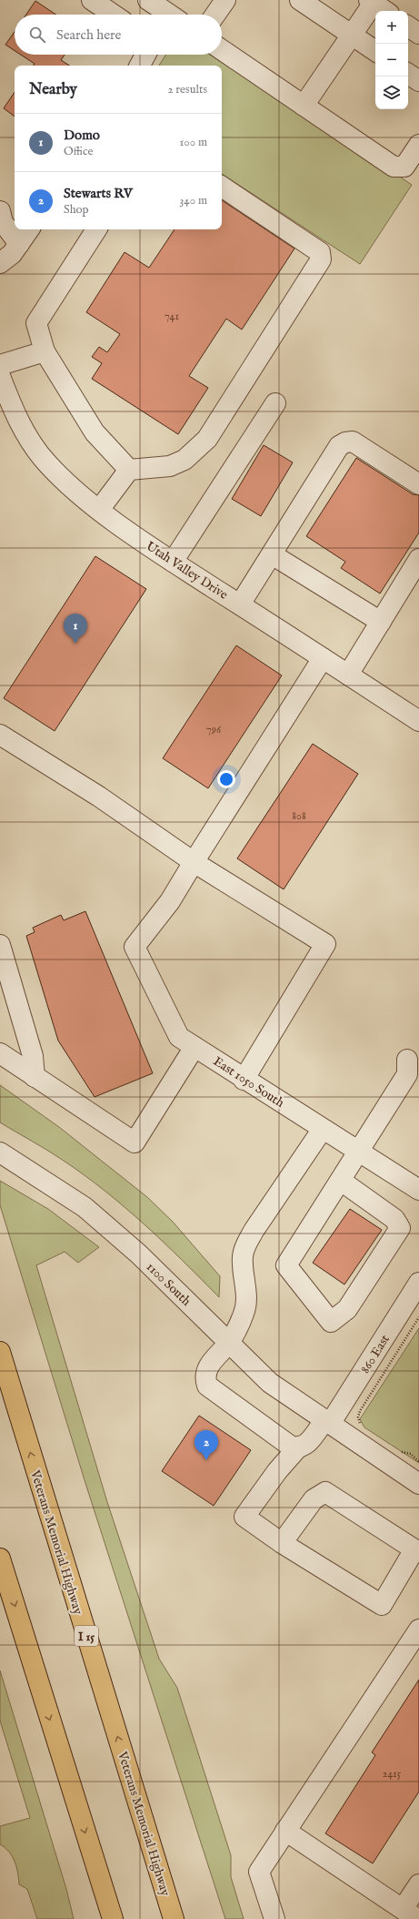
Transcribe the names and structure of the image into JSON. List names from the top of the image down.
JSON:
{
  "streets": {
    "highway": ["Veterans Memorial Highway", "I 15"],
    "street": [
      "Utah Valley Drive",
      "East 1050 South",
      "1100 South",
      "860 East"
    ]
  },
  "crossings": [
    ["1100 South", "860 East"]
  ],
  "house_numbers": [
    "741",
    "796",
    "808",
    "2415"
  ],
  "page": {
    "map_buttons": ["+", "−"],
    "search": "Search here",
    "heading": ["Nearby", "2 results"],
    "list": [
      {
        "mark": "1",
        "name": "Domo",
        "note": "Office",
        "value": "100 m"
      },
      {
        "mark": "2",
        "name": "Stewarts RV",
        "note": "Shop",
        "value": "340 m"
      }
    ],
    "pins": ["1", "2"]
  }
}
